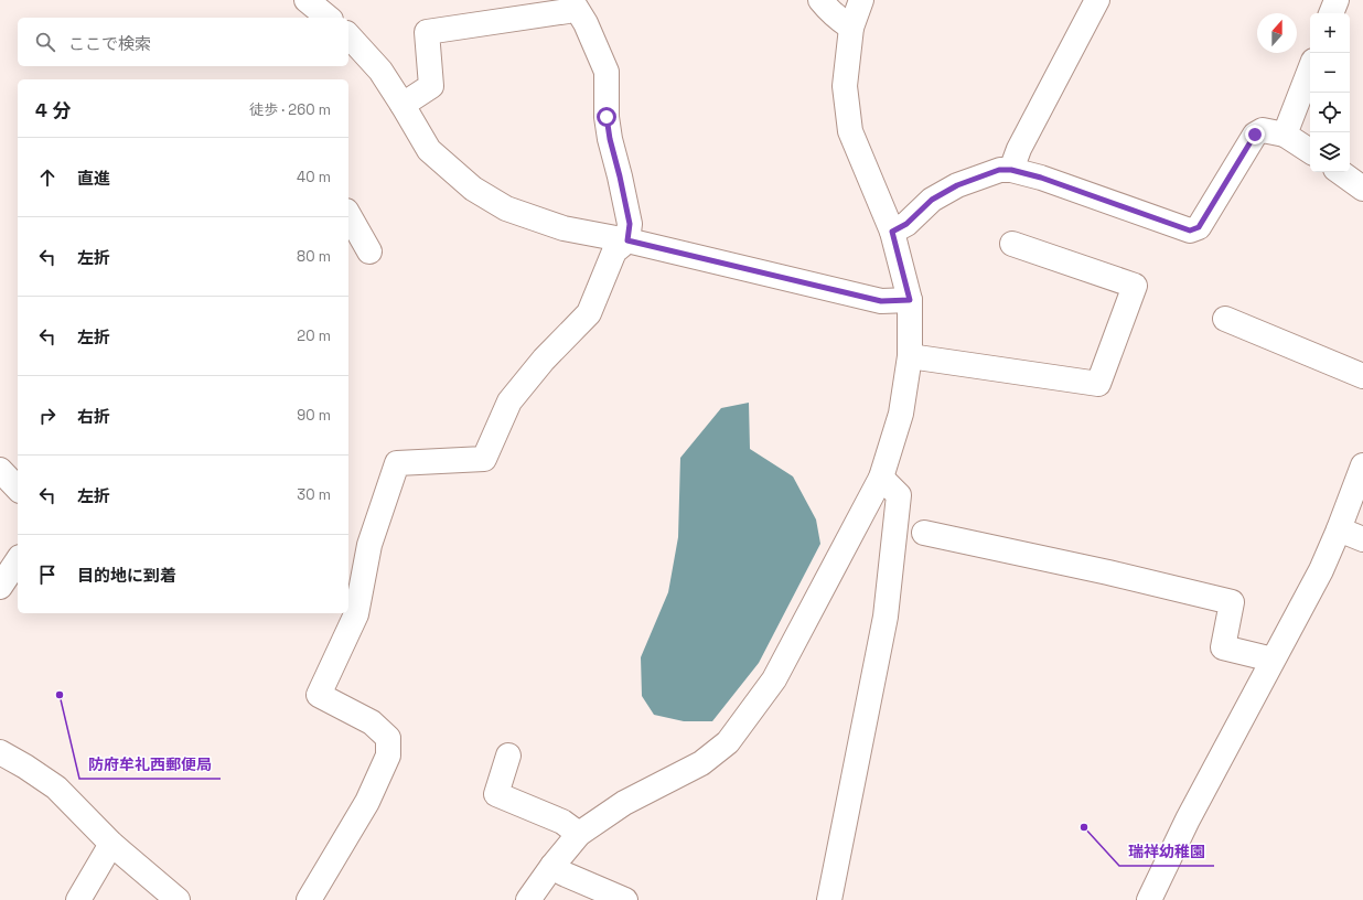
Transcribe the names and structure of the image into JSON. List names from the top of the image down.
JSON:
{
  "places": ["防府牟礼西郵便局", "瑞祥幼稚園"],
  "north": "top",
  "page": {
    "map_buttons": ["+", "−"],
    "search": "ここで検索",
    "heading": ["4 分", "徒歩 · 260 m"],
    "list": [
      ["直進", "40 m"],
      ["左折", "80 m"],
      ["左折", "20 m"],
      ["右折", "90 m"],
      ["左折", "30 m"],
      "目的地に到着"
    ]
  }
}
